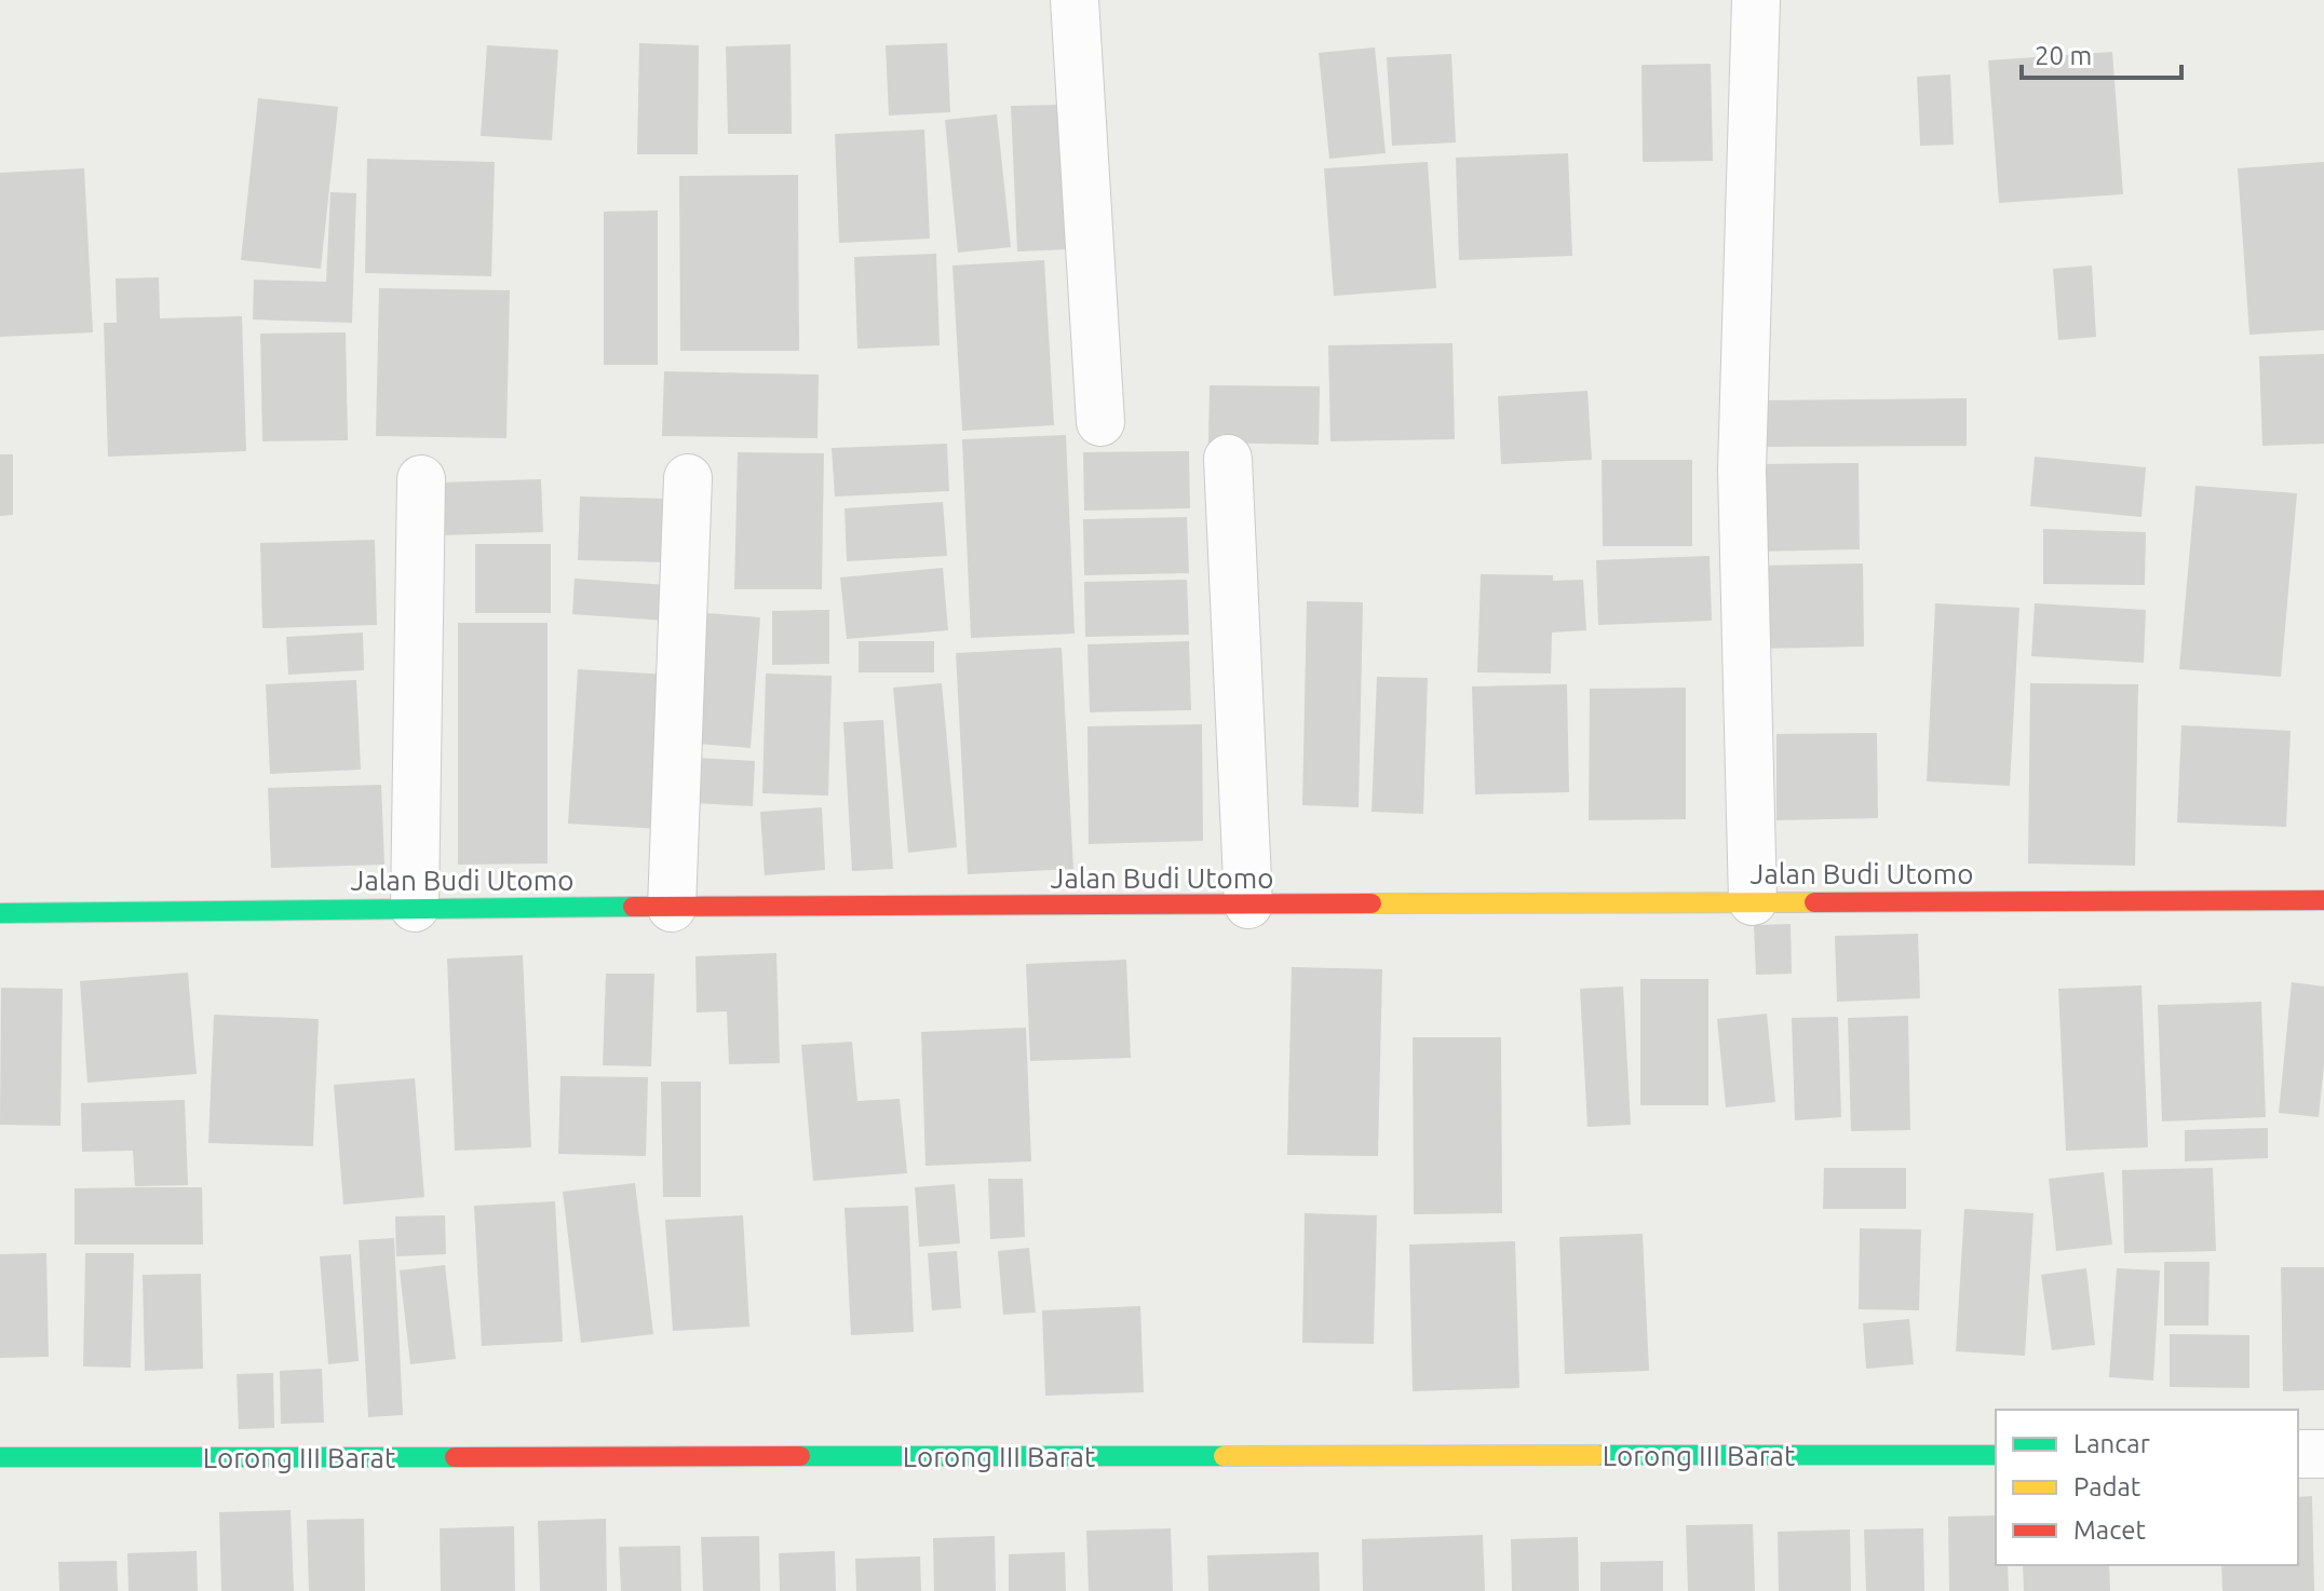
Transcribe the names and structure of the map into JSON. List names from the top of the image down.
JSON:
{
  "streets": {
    "street": ["Jalan Budi Utomo", "Lorong III Barat"]
  },
  "legend": ["Lancar", "Padat", "Macet"],
  "scale_bar": "20 m"
}
